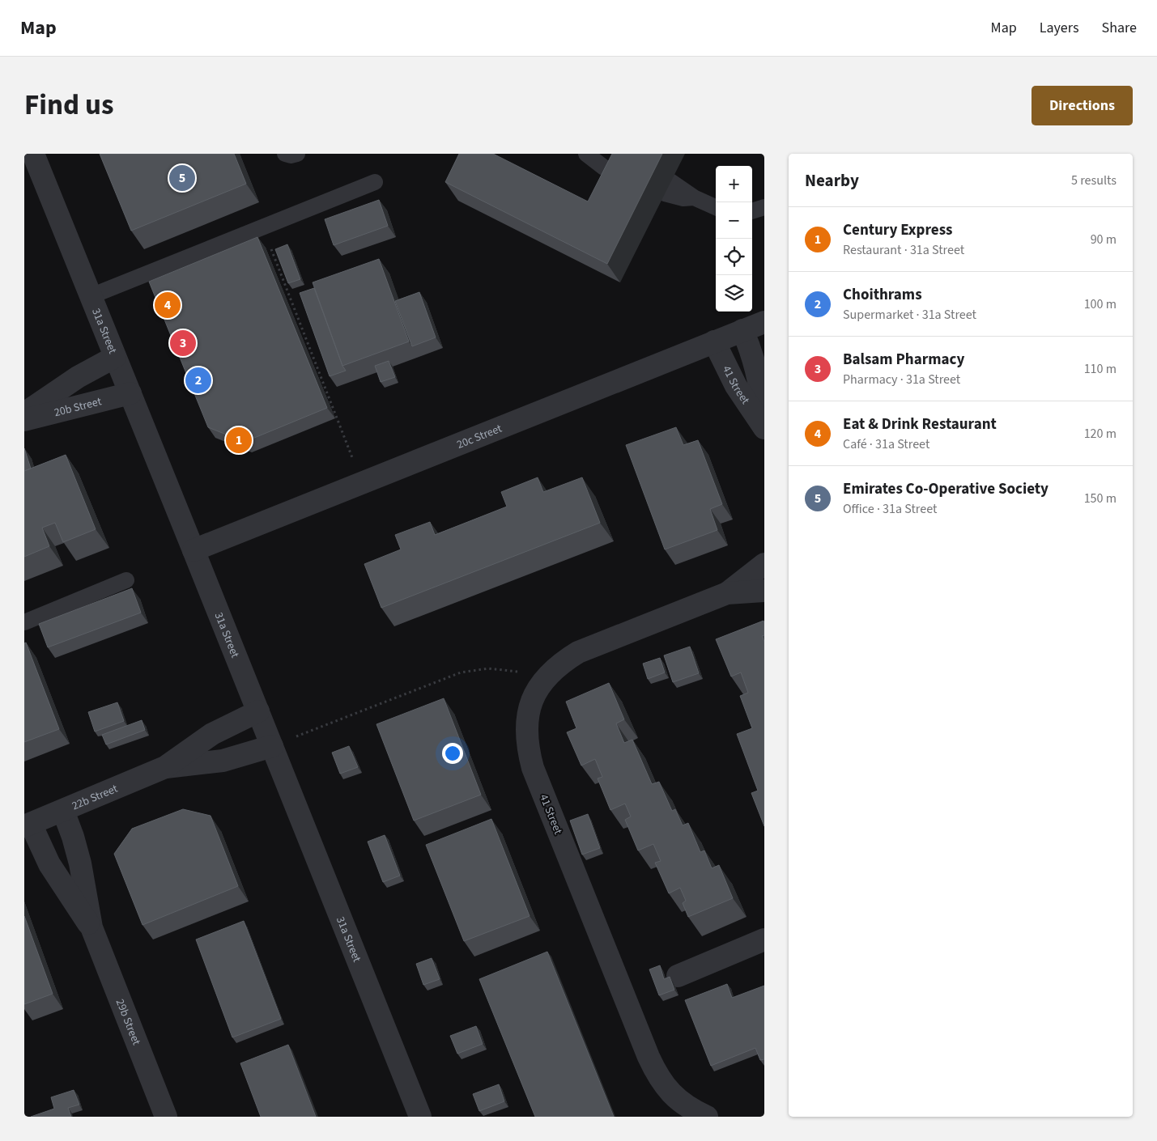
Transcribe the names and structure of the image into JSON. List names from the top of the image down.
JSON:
{
  "streets": {
    "street": [
      "31a Street",
      "41 Street",
      "20b Street",
      "20c Street",
      "22b Street",
      "29b Street"
    ]
  },
  "crossings": [
    ["31a Street", "20b Street"],
    ["31a Street", "20c Street"],
    ["41 Street", "20c Street"]
  ],
  "page": {
    "header": "Map",
    "nav": ["Map", "Layers", "Share"],
    "title": "Find us",
    "buttons": "Directions",
    "heading": ["Nearby", "5 results"],
    "pins": [
      "5",
      "4",
      "3",
      "2",
      "1"
    ],
    "map_buttons": ["+", "−"],
    "list": [
      {
        "mark": "1",
        "name": "Century Express",
        "note": "Restaurant · 31a Street",
        "value": "90 m"
      },
      {
        "mark": "2",
        "name": "Choithrams",
        "note": "Supermarket · 31a Street",
        "value": "100 m"
      },
      {
        "mark": "3",
        "name": "Balsam Pharmacy",
        "note": "Pharmacy · 31a Street",
        "value": "110 m"
      },
      {
        "mark": "4",
        "name": "Eat & Drink Restaurant",
        "note": "Café · 31a Street",
        "value": "120 m"
      },
      {
        "mark": "5",
        "name": "Emirates Co-Operative Society",
        "note": "Office · 31a Street",
        "value": "150 m"
      }
    ]
  }
}
